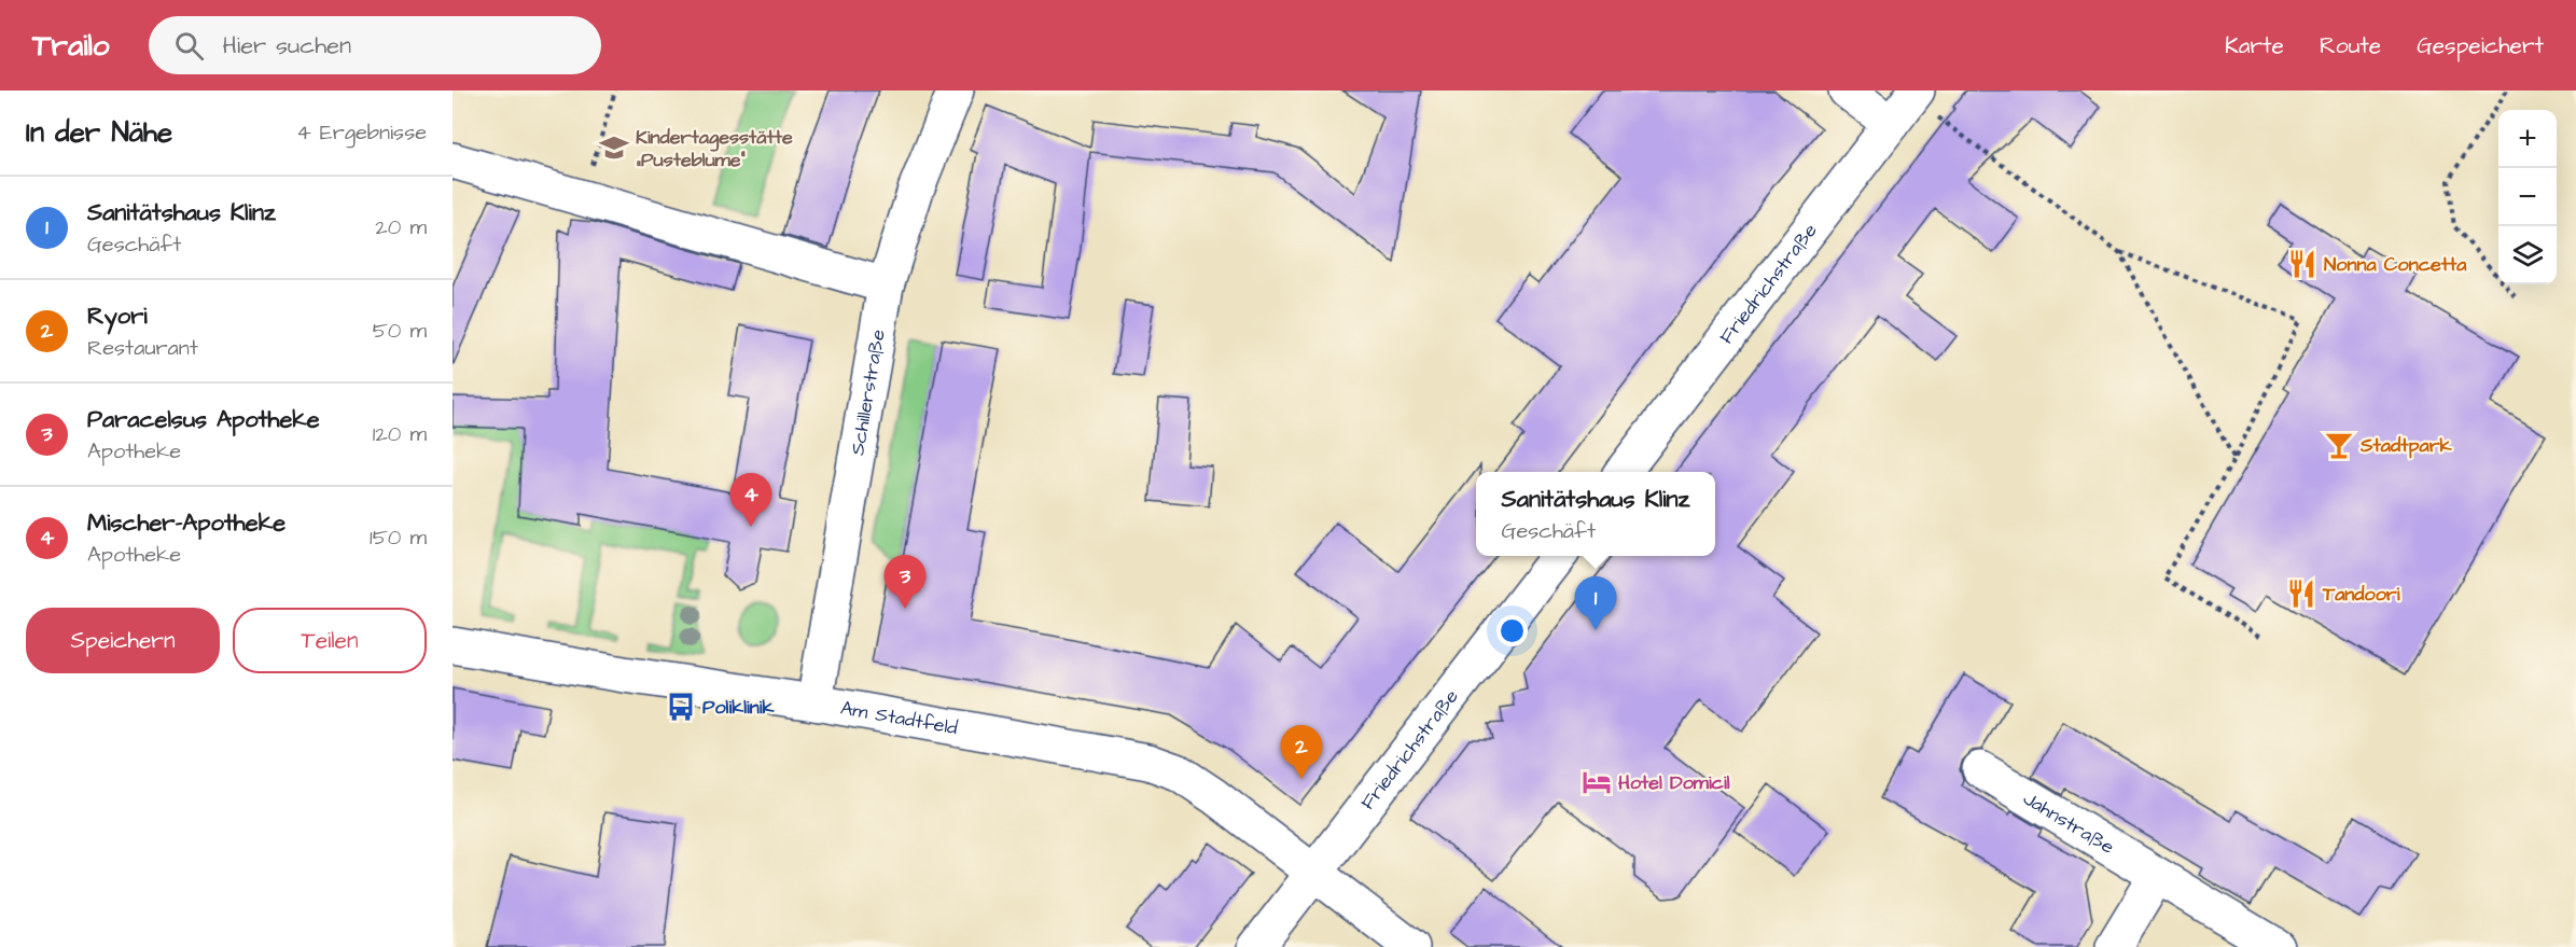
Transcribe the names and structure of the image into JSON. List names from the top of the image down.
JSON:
{
  "streets": {
    "street": [
      "Friedrichstraße",
      "Schillerstraße",
      "Am Stadtfeld",
      "Jahnstraße"
    ]
  },
  "crossings": [
    ["Friedrichstraße", "Am Stadtfeld"],
    ["Schillerstraße", "Am Stadtfeld"]
  ],
  "places": {
    "school or university": ["Kindertagesstätte „Pusteblume“"],
    "restaurant": ["Nonna Concetta", "Tandoori"],
    "bar": ["Stadtpark"],
    "bus stop": ["Poliklinik"],
    "hotel": ["Hotel Domicil"]
  },
  "page": {
    "header": "Trailo",
    "search": "Hier suchen",
    "nav": ["Karte", "Route", "Gespeichert"],
    "heading": ["In der Nähe", "4 Ergebnisse"],
    "map_buttons": ["+", "−"],
    "list": [
      {
        "mark": "1",
        "name": "Sanitätshaus Klinz",
        "note": "Geschäft",
        "value": "20 m"
      },
      {
        "mark": "2",
        "name": "Ryori",
        "note": "Restaurant",
        "value": "50 m"
      },
      {
        "mark": "3",
        "name": "Paracelsus Apotheke",
        "note": "Apotheke",
        "value": "120 m"
      },
      {
        "mark": "4",
        "name": "Mischer-Apotheke",
        "note": "Apotheke",
        "value": "150 m"
      }
    ],
    "popup": ["Sanitätshaus Klinz", "Geschäft"],
    "pins": [
      "4",
      "3",
      "1",
      "2"
    ],
    "buttons": ["Speichern", "Teilen"]
  }
}
